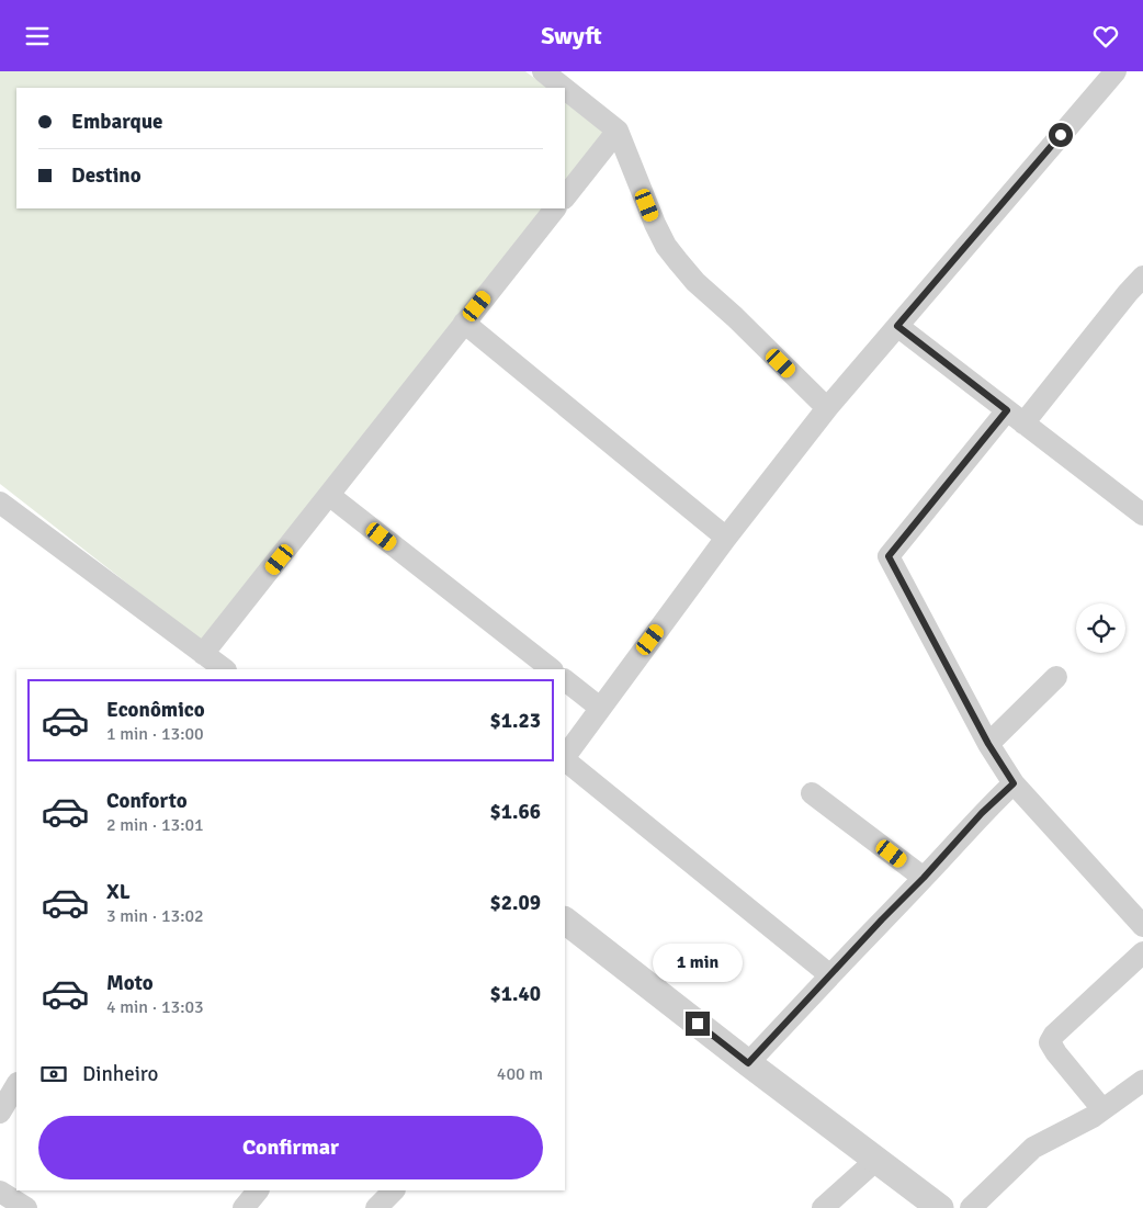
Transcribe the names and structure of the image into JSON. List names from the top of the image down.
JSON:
{
  "page": {
    "header": "Swyft",
    "banner": ["Embarque", "Destino"],
    "list": [
      {
        "name": "Econômico",
        "note": "1 min · 13:00",
        "value": "$1.23"
      },
      {
        "name": "Conforto",
        "note": "2 min · 13:01",
        "value": "$1.66"
      },
      {
        "name": "XL",
        "note": "3 min · 13:02",
        "value": "$2.09"
      },
      {
        "name": "Moto",
        "note": "4 min · 13:03",
        "value": "$1.40"
      }
    ],
    "bubble": "1 min",
    "pay": ["Dinheiro", "400 m"],
    "buttons": "Confirmar"
  }
}
